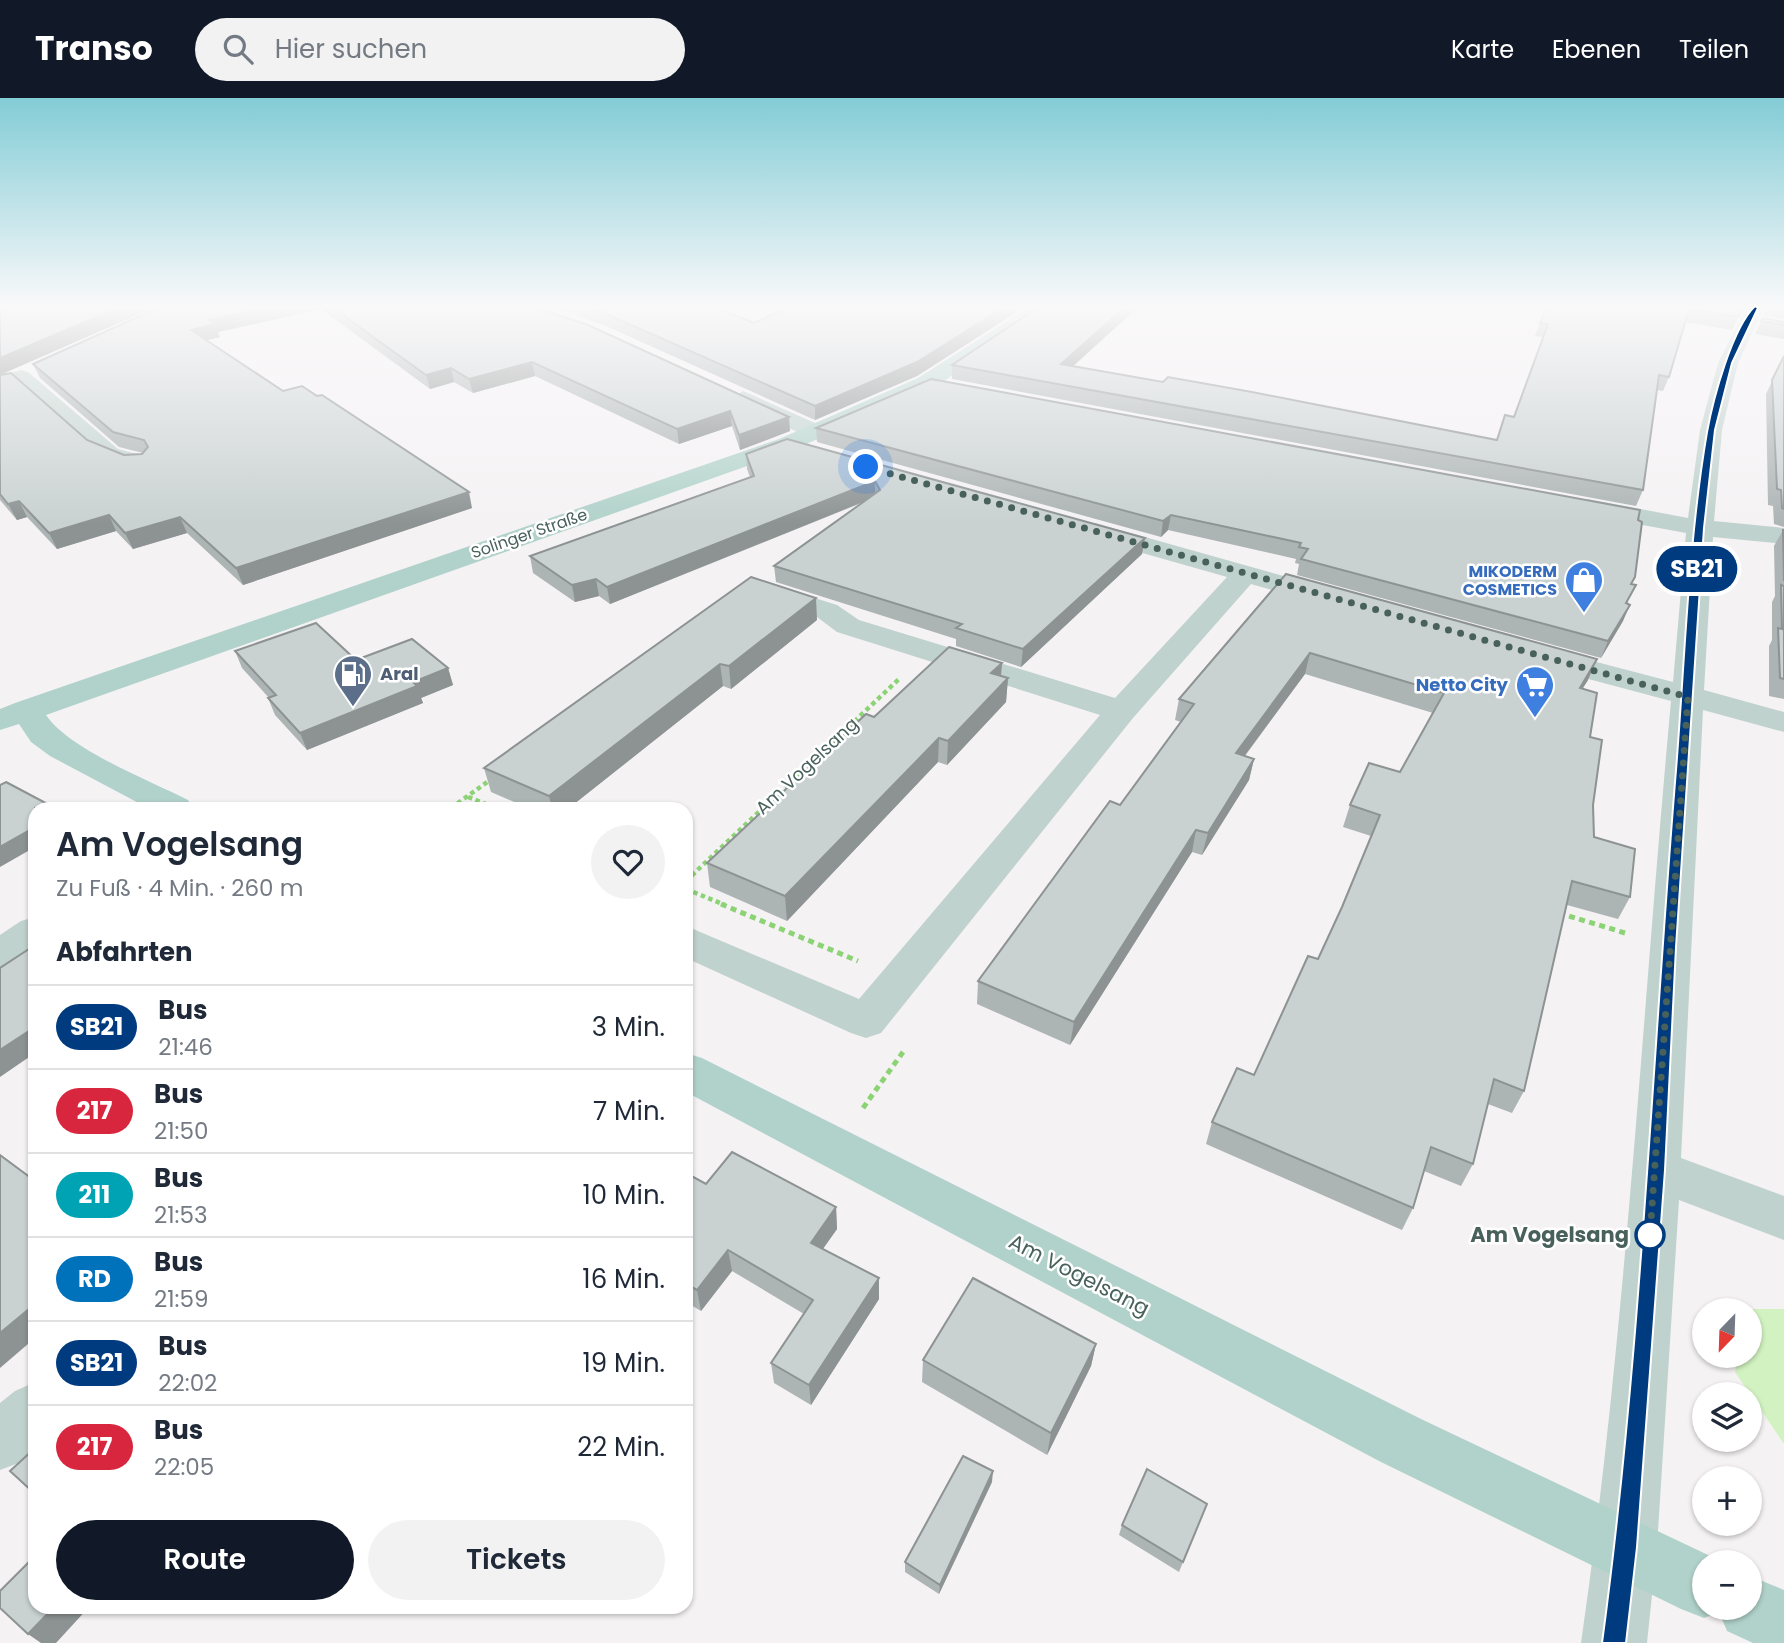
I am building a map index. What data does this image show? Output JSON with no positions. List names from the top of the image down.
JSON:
{
  "streets": {
    "main road": ["Solinger Straße", "Am Vogelsang"]
  },
  "places": {
    "shop": ["MIKODERM COSMETICS"],
    "fuel station": ["Aral"],
    "supermarket": ["Netto City"],
    "other": ["Am Vogelsang"]
  },
  "lines": ["bus line SB21"],
  "north": "bottom left",
  "page": {
    "header": "Transo",
    "search": "Hier suchen",
    "nav": ["Karte", "Ebenen", "Teilen"],
    "on_map": "SB21",
    "heading": [
      ["Am Vogelsang", "Zu Fuß · 4 Min. · 260 m"],
      "Abfahrten"
    ],
    "list": [
      {
        "mark": "SB21",
        "name": "Bus",
        "note": "21:46",
        "value": "3 Min."
      },
      {
        "mark": "217",
        "name": "Bus",
        "note": "21:50",
        "value": "7 Min."
      },
      {
        "mark": "211",
        "name": "Bus",
        "note": "21:53",
        "value": "10 Min."
      },
      {
        "mark": "RD",
        "name": "Bus",
        "note": "21:59",
        "value": "16 Min."
      },
      {
        "mark": "SB21",
        "name": "Bus",
        "note": "22:02",
        "value": "19 Min."
      },
      {
        "mark": "217",
        "name": "Bus",
        "note": "22:05",
        "value": "22 Min."
      }
    ],
    "map_buttons": ["+", "−"],
    "buttons": ["Route", "Tickets"]
  }
}
